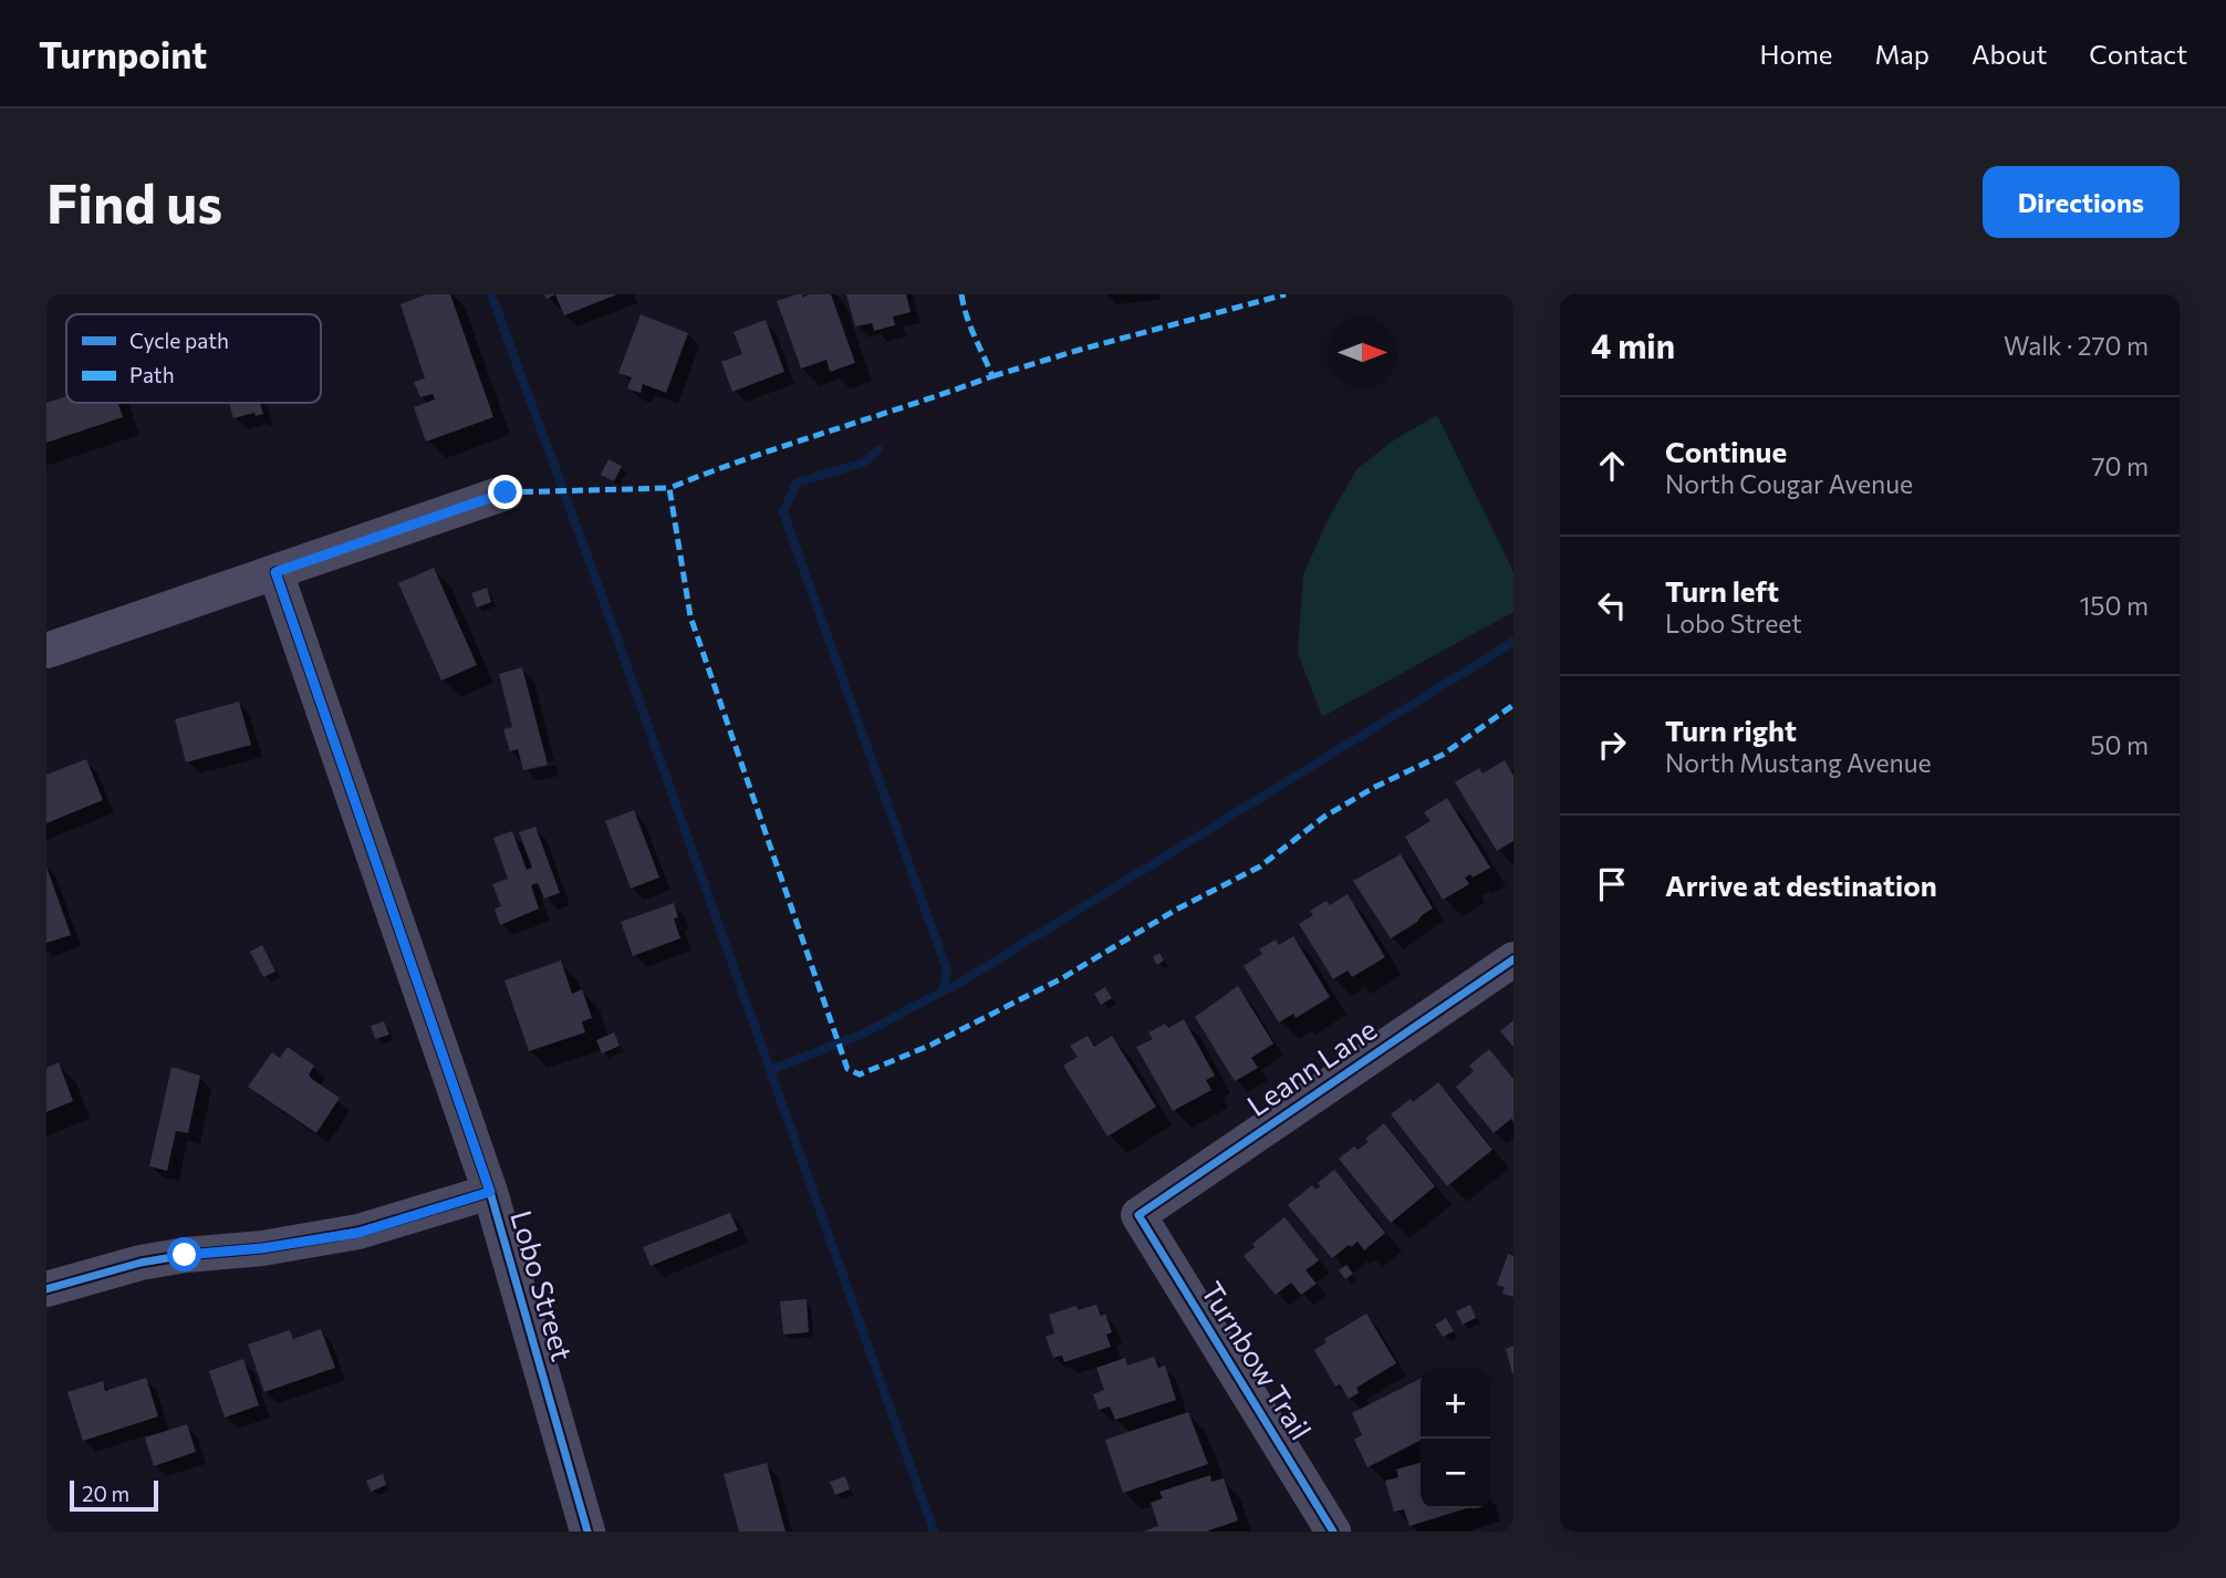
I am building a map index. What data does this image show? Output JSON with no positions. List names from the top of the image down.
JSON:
{
  "streets": {
    "street": ["Leann Lane", "Lobo Street", "Turnbow Trail"]
  },
  "crossings": [
    ["Leann Lane", "Turnbow Trail"]
  ],
  "legend": ["Cycle path", "Path"],
  "scale_bar": "20 m",
  "north": "right",
  "page": {
    "header": "Turnpoint",
    "nav": [
      "Home",
      "Map",
      "About",
      "Contact"
    ],
    "buttons": "Directions",
    "title": "Find us",
    "heading": ["4 min", "Walk · 270 m"],
    "list": [
      ["Continue", "North Cougar Avenue", "70 m"],
      ["Turn left", "Lobo Street", "150 m"],
      ["Turn right", "North Mustang Avenue", "50 m"],
      "Arrive at destination"
    ],
    "map_buttons": ["+", "−"],
    "scale": "20 m"
  }
}
